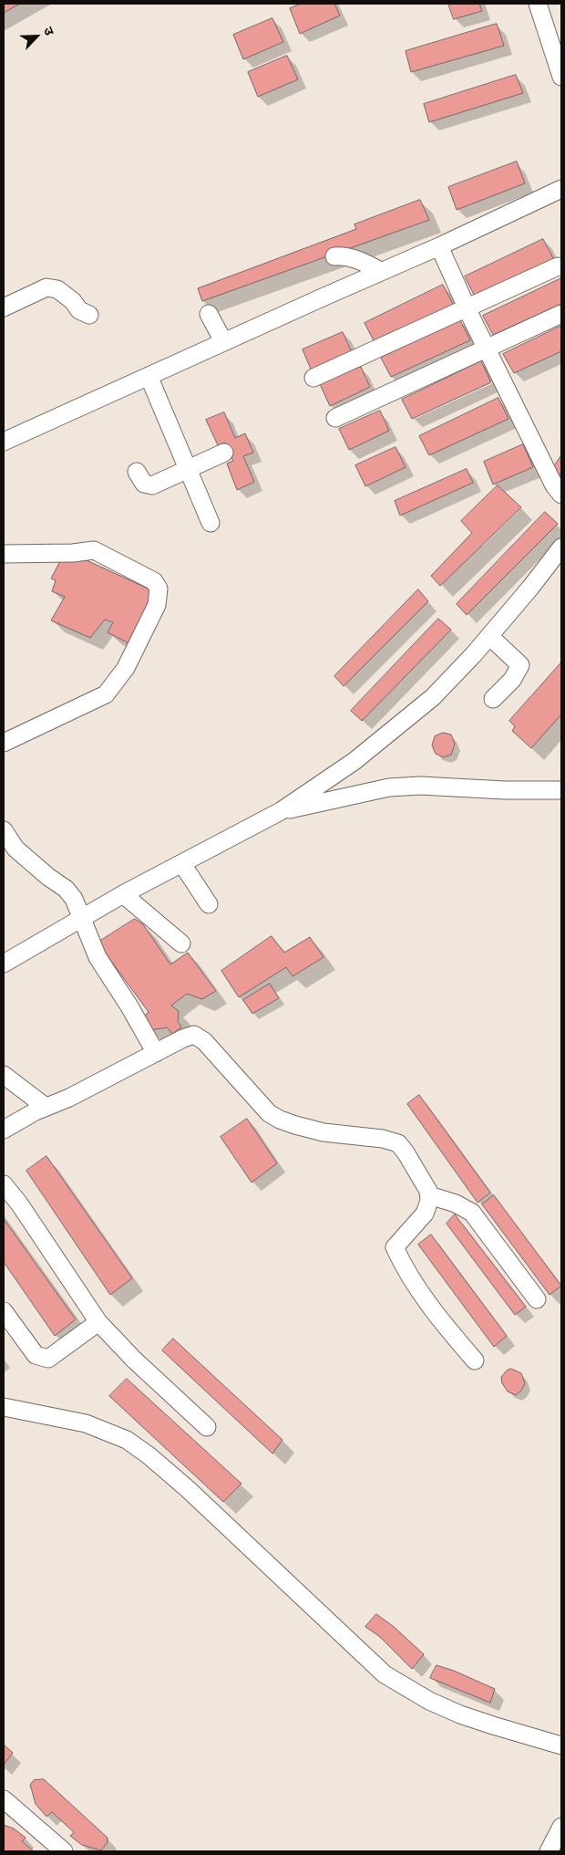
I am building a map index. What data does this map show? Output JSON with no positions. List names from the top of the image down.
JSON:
{
  "north": "top right"
}
